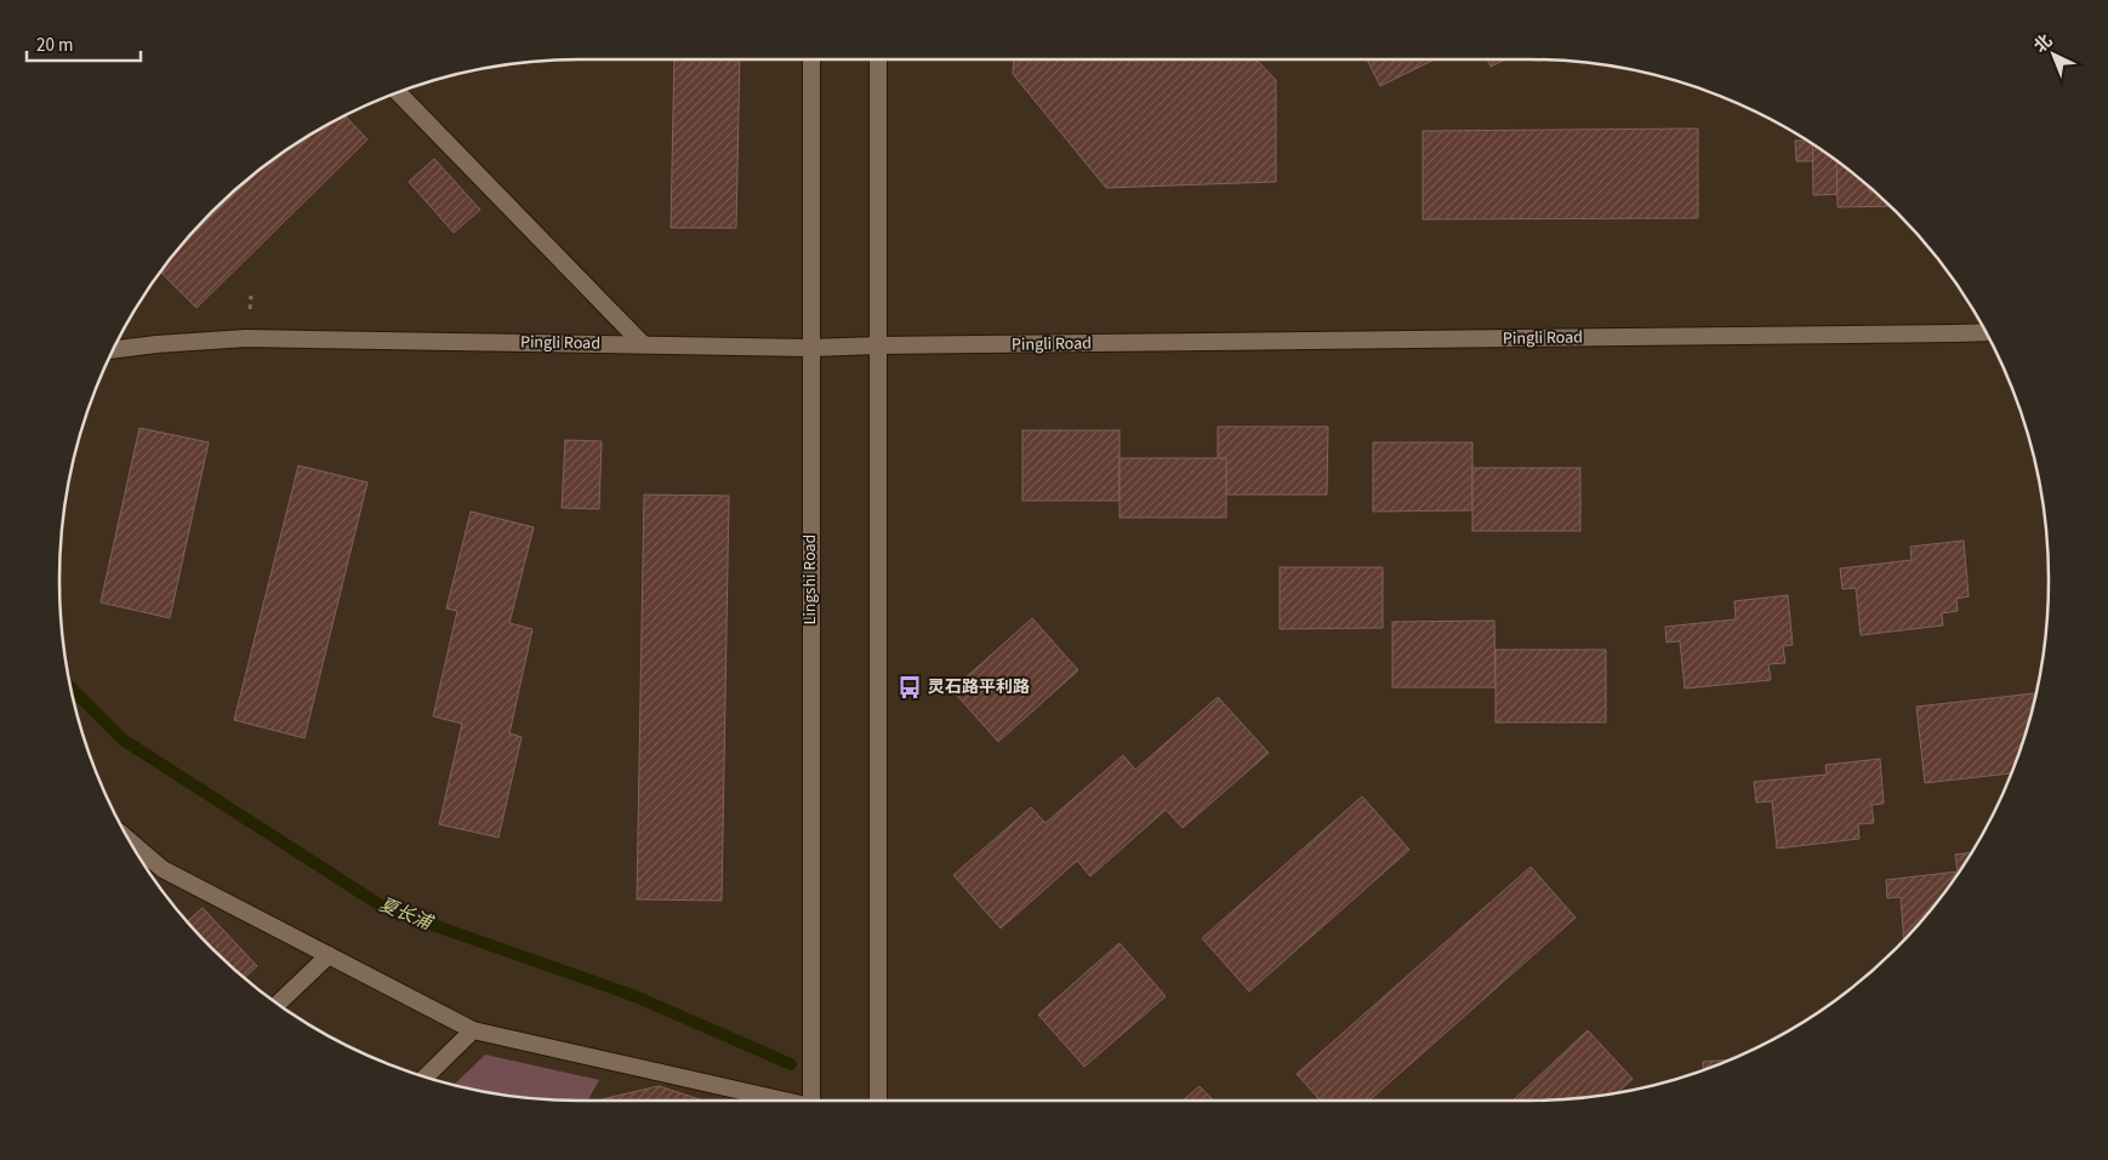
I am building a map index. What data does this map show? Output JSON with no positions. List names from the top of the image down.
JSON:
{
  "streets": {
    "street": ["Pingli Road", "Lingshi Road"]
  },
  "crossings": [
    ["Pingli Road", "Lingshi Road"]
  ],
  "water": ["夏长浦"],
  "places": {
    "bus stop": ["灵石路平利路"]
  },
  "scale_bar": "20 m",
  "north": "top left"
}
